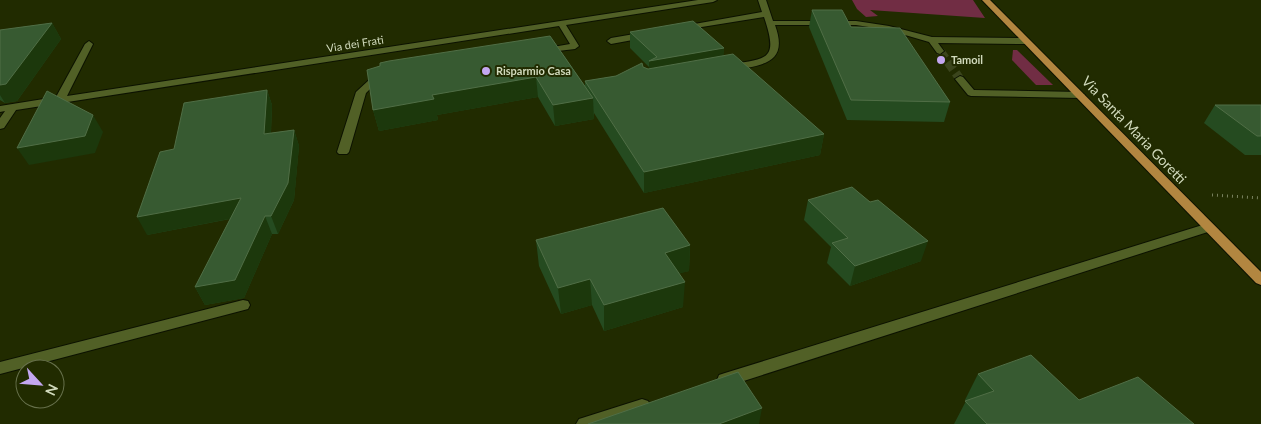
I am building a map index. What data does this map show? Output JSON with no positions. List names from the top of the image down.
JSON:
{
  "streets": {
    "main road": ["Via Santa Maria Goretti"],
    "street": ["Via dei Frati"]
  },
  "places": ["Tamoil", "Risparmio Casa"],
  "north": "bottom right"
}
